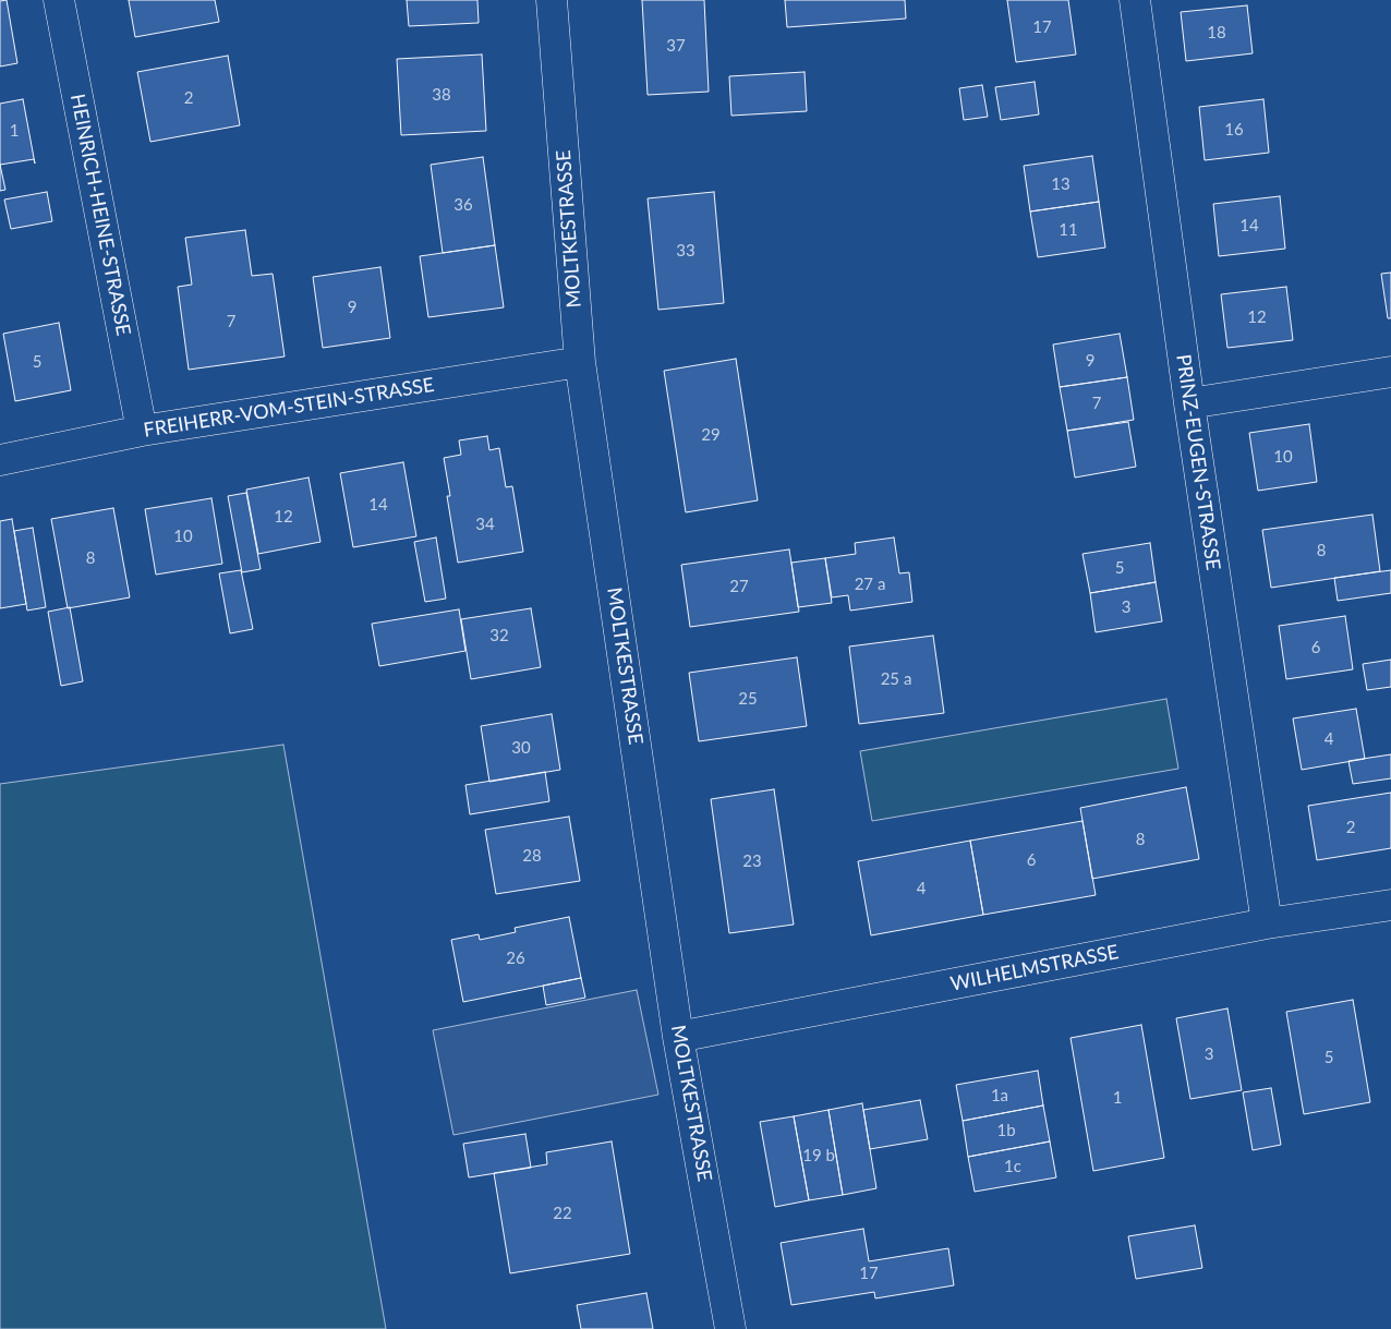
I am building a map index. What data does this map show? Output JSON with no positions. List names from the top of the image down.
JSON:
{
  "streets": {
    "street": [
      "HEINRICH-HEINE-STRASSE",
      "MOLTKESTRASSE",
      "FREIHERR-VOM-STEIN-STRASSE",
      "PRINZ-EUGEN-STRASSE",
      "WILHELMSTRASSE"
    ]
  },
  "crossings": [
    ["HEINRICH-HEINE-STRASSE", "FREIHERR-VOM-STEIN-STRASSE"],
    ["MOLTKESTRASSE", "FREIHERR-VOM-STEIN-STRASSE"],
    ["MOLTKESTRASSE", "WILHELMSTRASSE"],
    ["PRINZ-EUGEN-STRASSE", "WILHELMSTRASSE"]
  ],
  "house_numbers": [
    "17",
    "18",
    "37",
    "38",
    "2",
    "16",
    "1",
    "13",
    "36",
    "14",
    "11",
    "33",
    "9",
    "12",
    "7",
    "9",
    "5",
    "7",
    "29",
    "10",
    "14",
    "12",
    "34",
    "10",
    "8",
    "8",
    "5",
    "27 a",
    "27",
    "3",
    "32",
    "6",
    "25 a",
    "25",
    "4",
    "30",
    "2",
    "8",
    "28",
    "6",
    "23",
    "4",
    "26",
    "3",
    "5",
    "1a",
    "1",
    "1b",
    "19 b",
    "1c",
    "22",
    "17"
  ]
}
